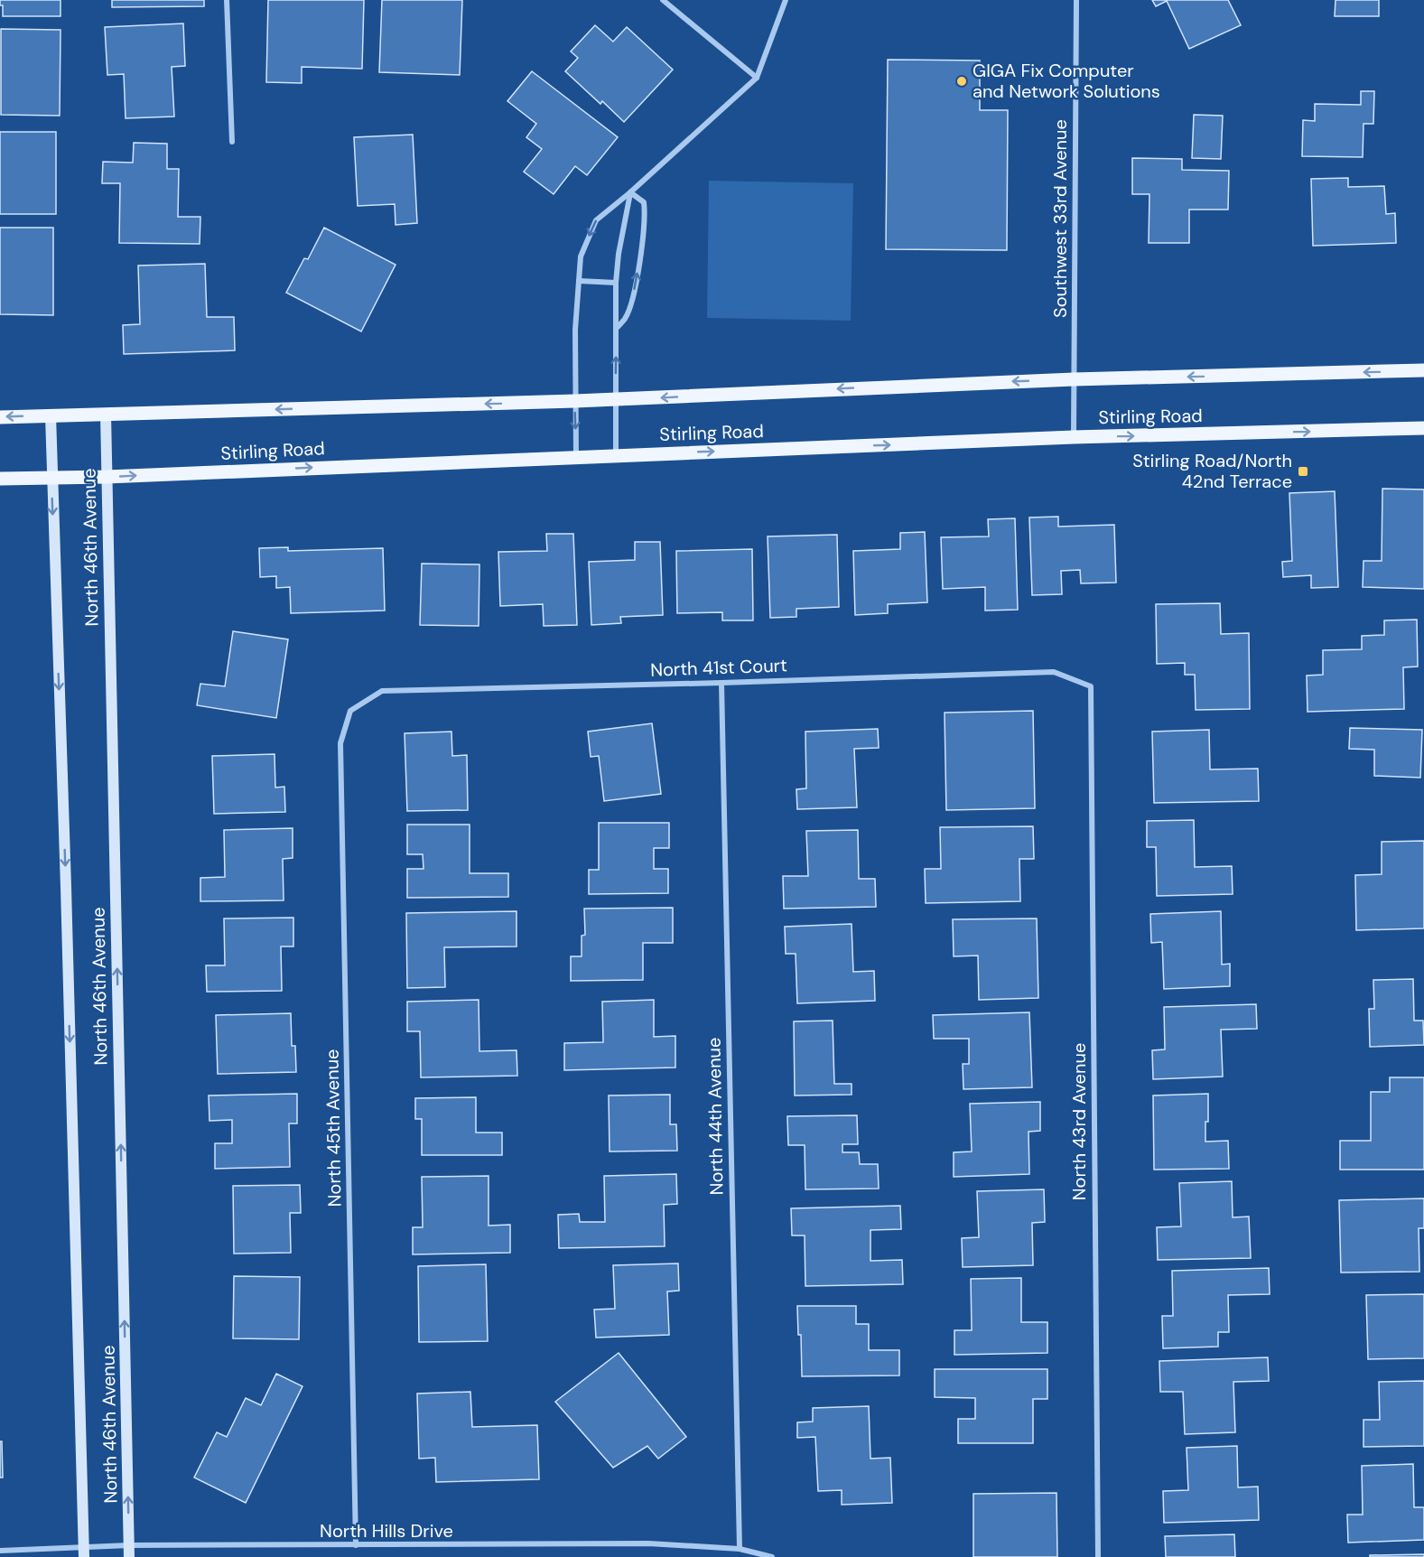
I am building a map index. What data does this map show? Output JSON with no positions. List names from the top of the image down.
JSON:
{
  "streets": {
    "main road": ["Stirling Road"],
    "street": [
      "Southwest 33rd Avenue",
      "North 46th Avenue",
      "North 41st Court",
      "North 44th Avenue",
      "North 43rd Avenue",
      "North 45th Avenue",
      "North Hills Drive"
    ]
  },
  "crossings": [
    ["Southwest 33rd Avenue", "Stirling Road"],
    ["Stirling Road", "North 46th Avenue"],
    ["North 46th Avenue", "North Hills Drive"],
    ["North 41st Court", "North 44th Avenue"],
    ["North 41st Court", "North 43rd Avenue"],
    ["North 41st Court", "North 45th Avenue"],
    ["North 44th Avenue", "North Hills Drive"],
    ["North 45th Avenue", "North Hills Drive"]
  ],
  "places": {
    "other": ["GIGA Fix Computer and Network Solutions"],
    "transit": ["Stirling Road/North 42nd Terrace"]
  }
}
